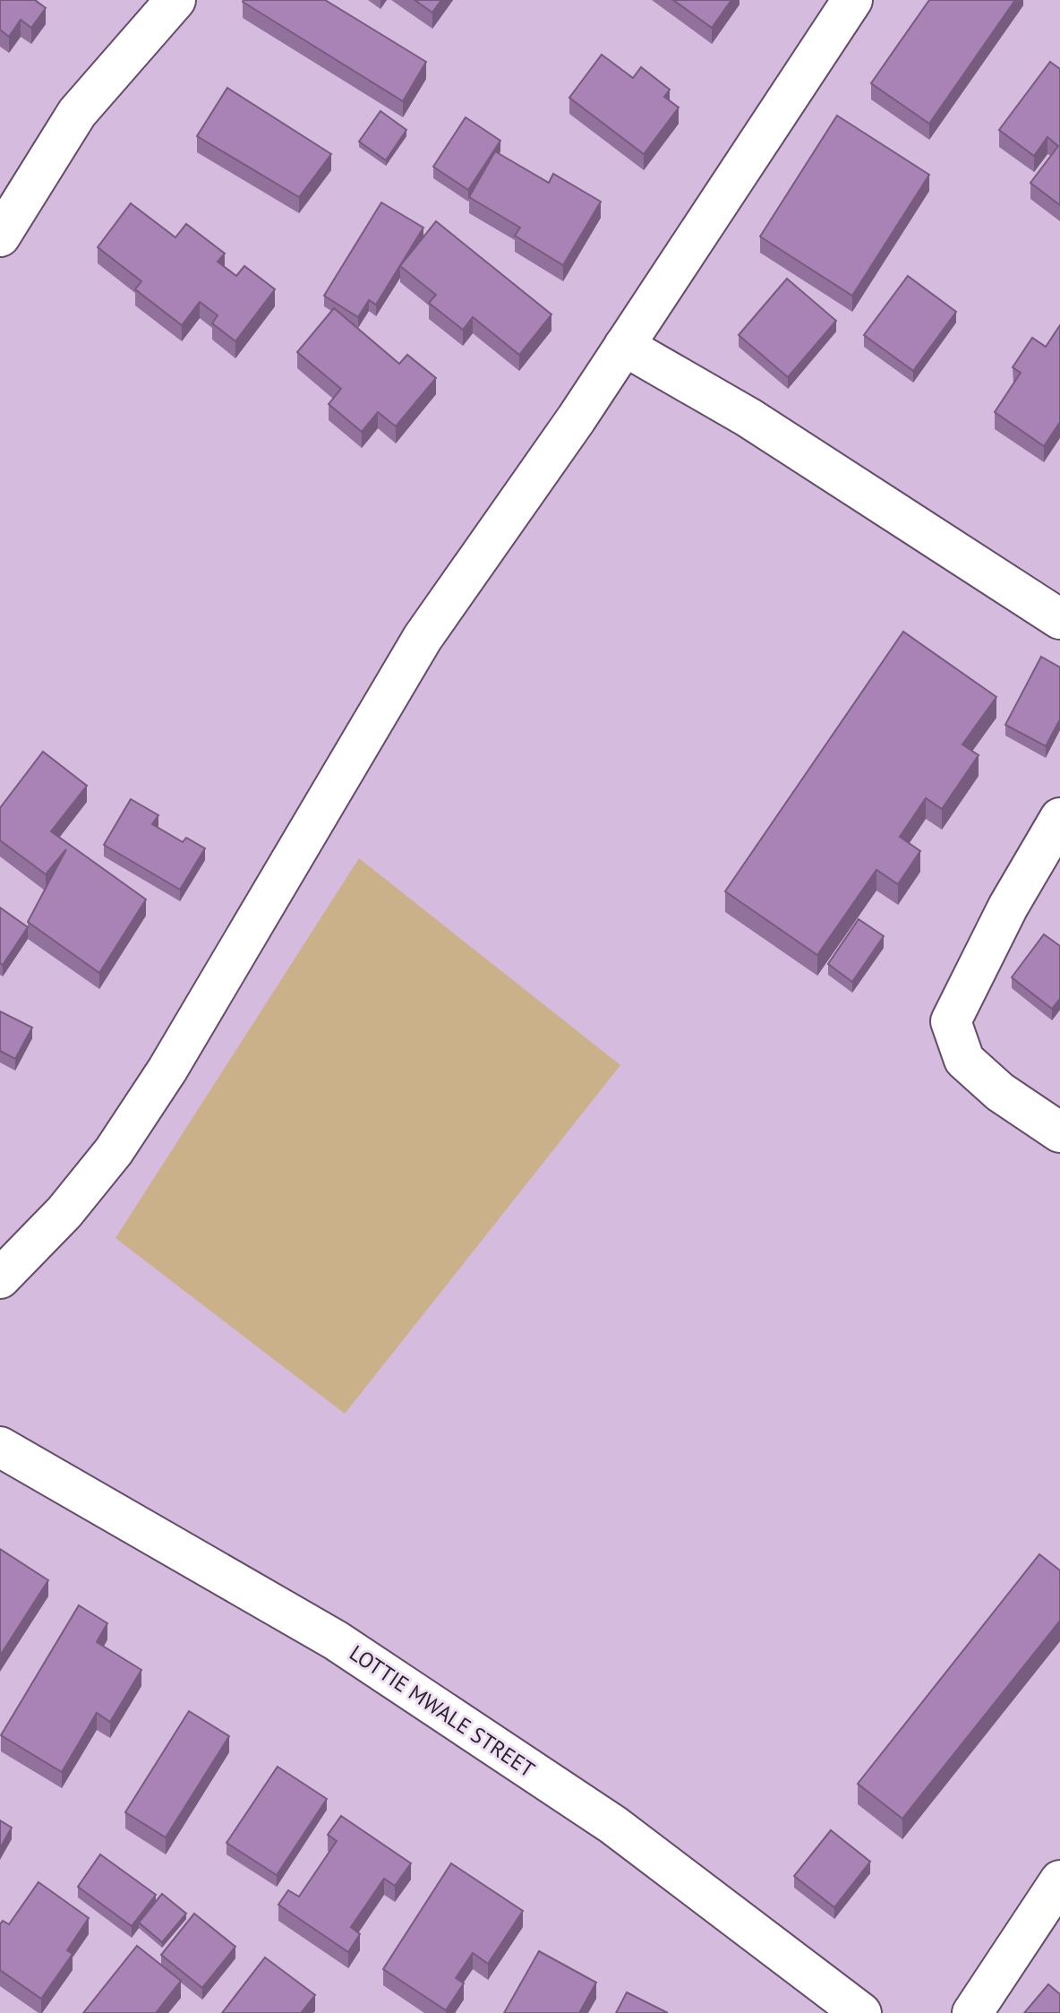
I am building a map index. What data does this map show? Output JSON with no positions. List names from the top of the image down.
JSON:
{
  "streets": {
    "street": ["LOTTIE MWALE STREET"]
  }
}
